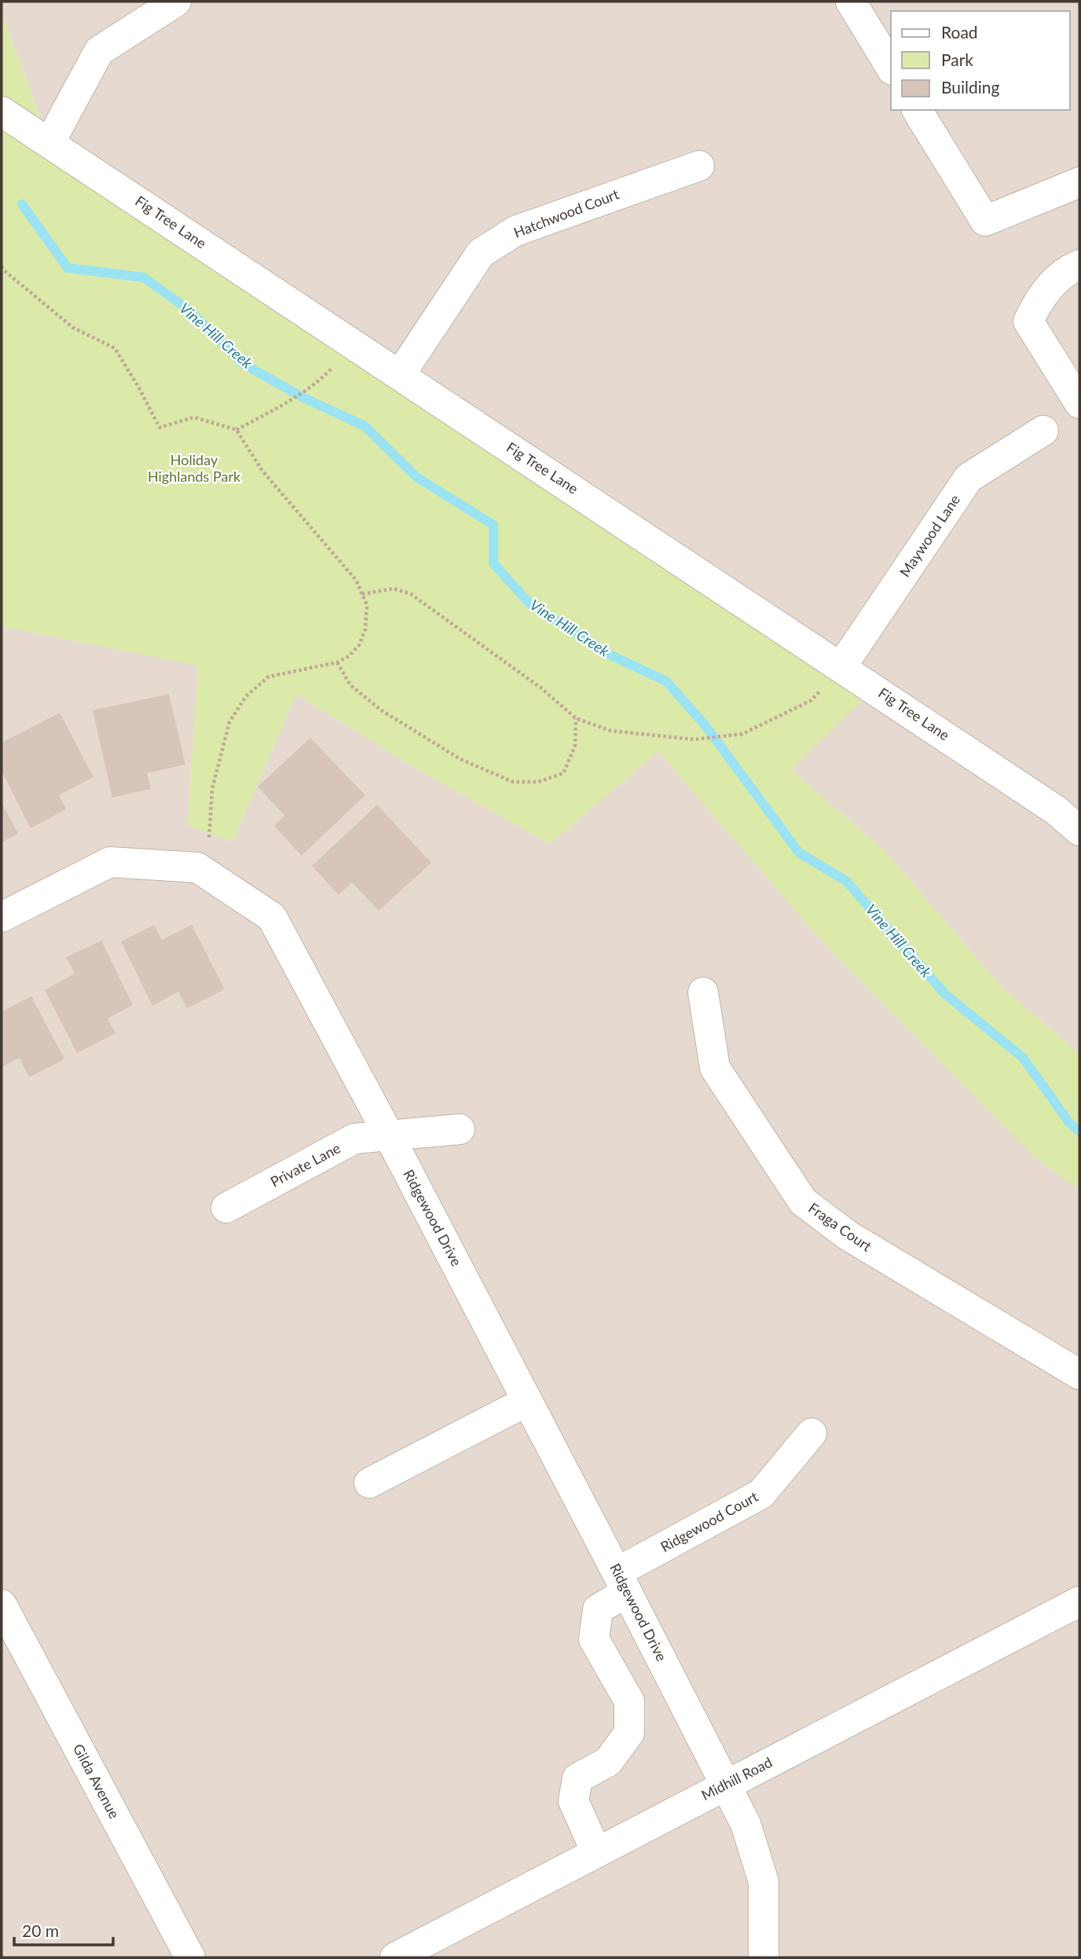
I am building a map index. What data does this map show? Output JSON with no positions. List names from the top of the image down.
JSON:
{
  "streets": {
    "street": [
      "Hatchwood Court",
      "Fig Tree Lane",
      "Maywood Lane",
      "Private Lane",
      "Ridgewood Drive",
      "Fraga Court",
      "Ridgewood Court",
      "Midhill Road",
      "Gilda Avenue"
    ]
  },
  "crossings": [
    ["Hatchwood Court", "Fig Tree Lane"],
    ["Fig Tree Lane", "Maywood Lane"],
    ["Private Lane", "Ridgewood Drive"],
    ["Ridgewood Drive", "Ridgewood Court"],
    ["Ridgewood Drive", "Midhill Road"],
    ["Ridgewood Court", "Midhill Road"]
  ],
  "water": ["Vine Hill Creek"],
  "parks": ["Holiday Highlands Park"],
  "legend": ["Road", "Park", "Building"],
  "scale_bar": "20 m"
}
